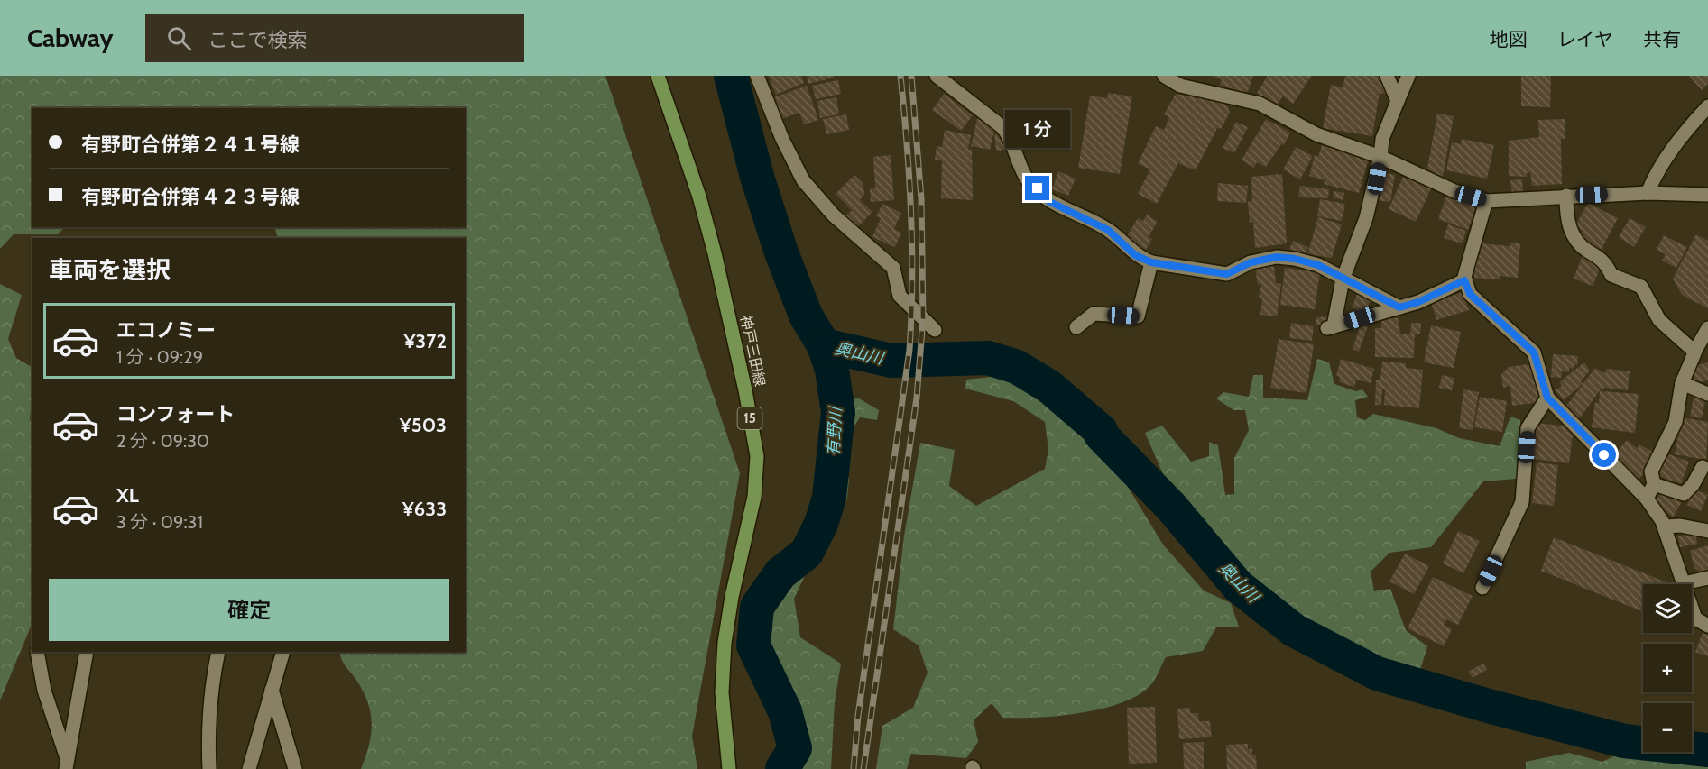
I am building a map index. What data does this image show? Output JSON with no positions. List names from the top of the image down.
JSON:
{
  "streets": {
    "main road": ["神戸三田線", "15"]
  },
  "water": ["奥山川", "有野川"],
  "page": {
    "header": "Cabway",
    "search": "ここで検索",
    "nav": ["地図", "レイヤ", "共有"],
    "banner": ["有野町合併第２４１号線", "有野町合併第４２３号線"],
    "bubble": "1 分",
    "heading": "車両を選択",
    "list": [
      {
        "name": "エコノミー",
        "note": "1 分 · 09:29",
        "value": "¥372"
      },
      {
        "name": "コンフォート",
        "note": "2 分 · 09:30",
        "value": "¥503"
      },
      {
        "name": "XL",
        "note": "3 分 · 09:31",
        "value": "¥633"
      }
    ],
    "buttons": "確定",
    "map_buttons": ["+", "−"]
  }
}
